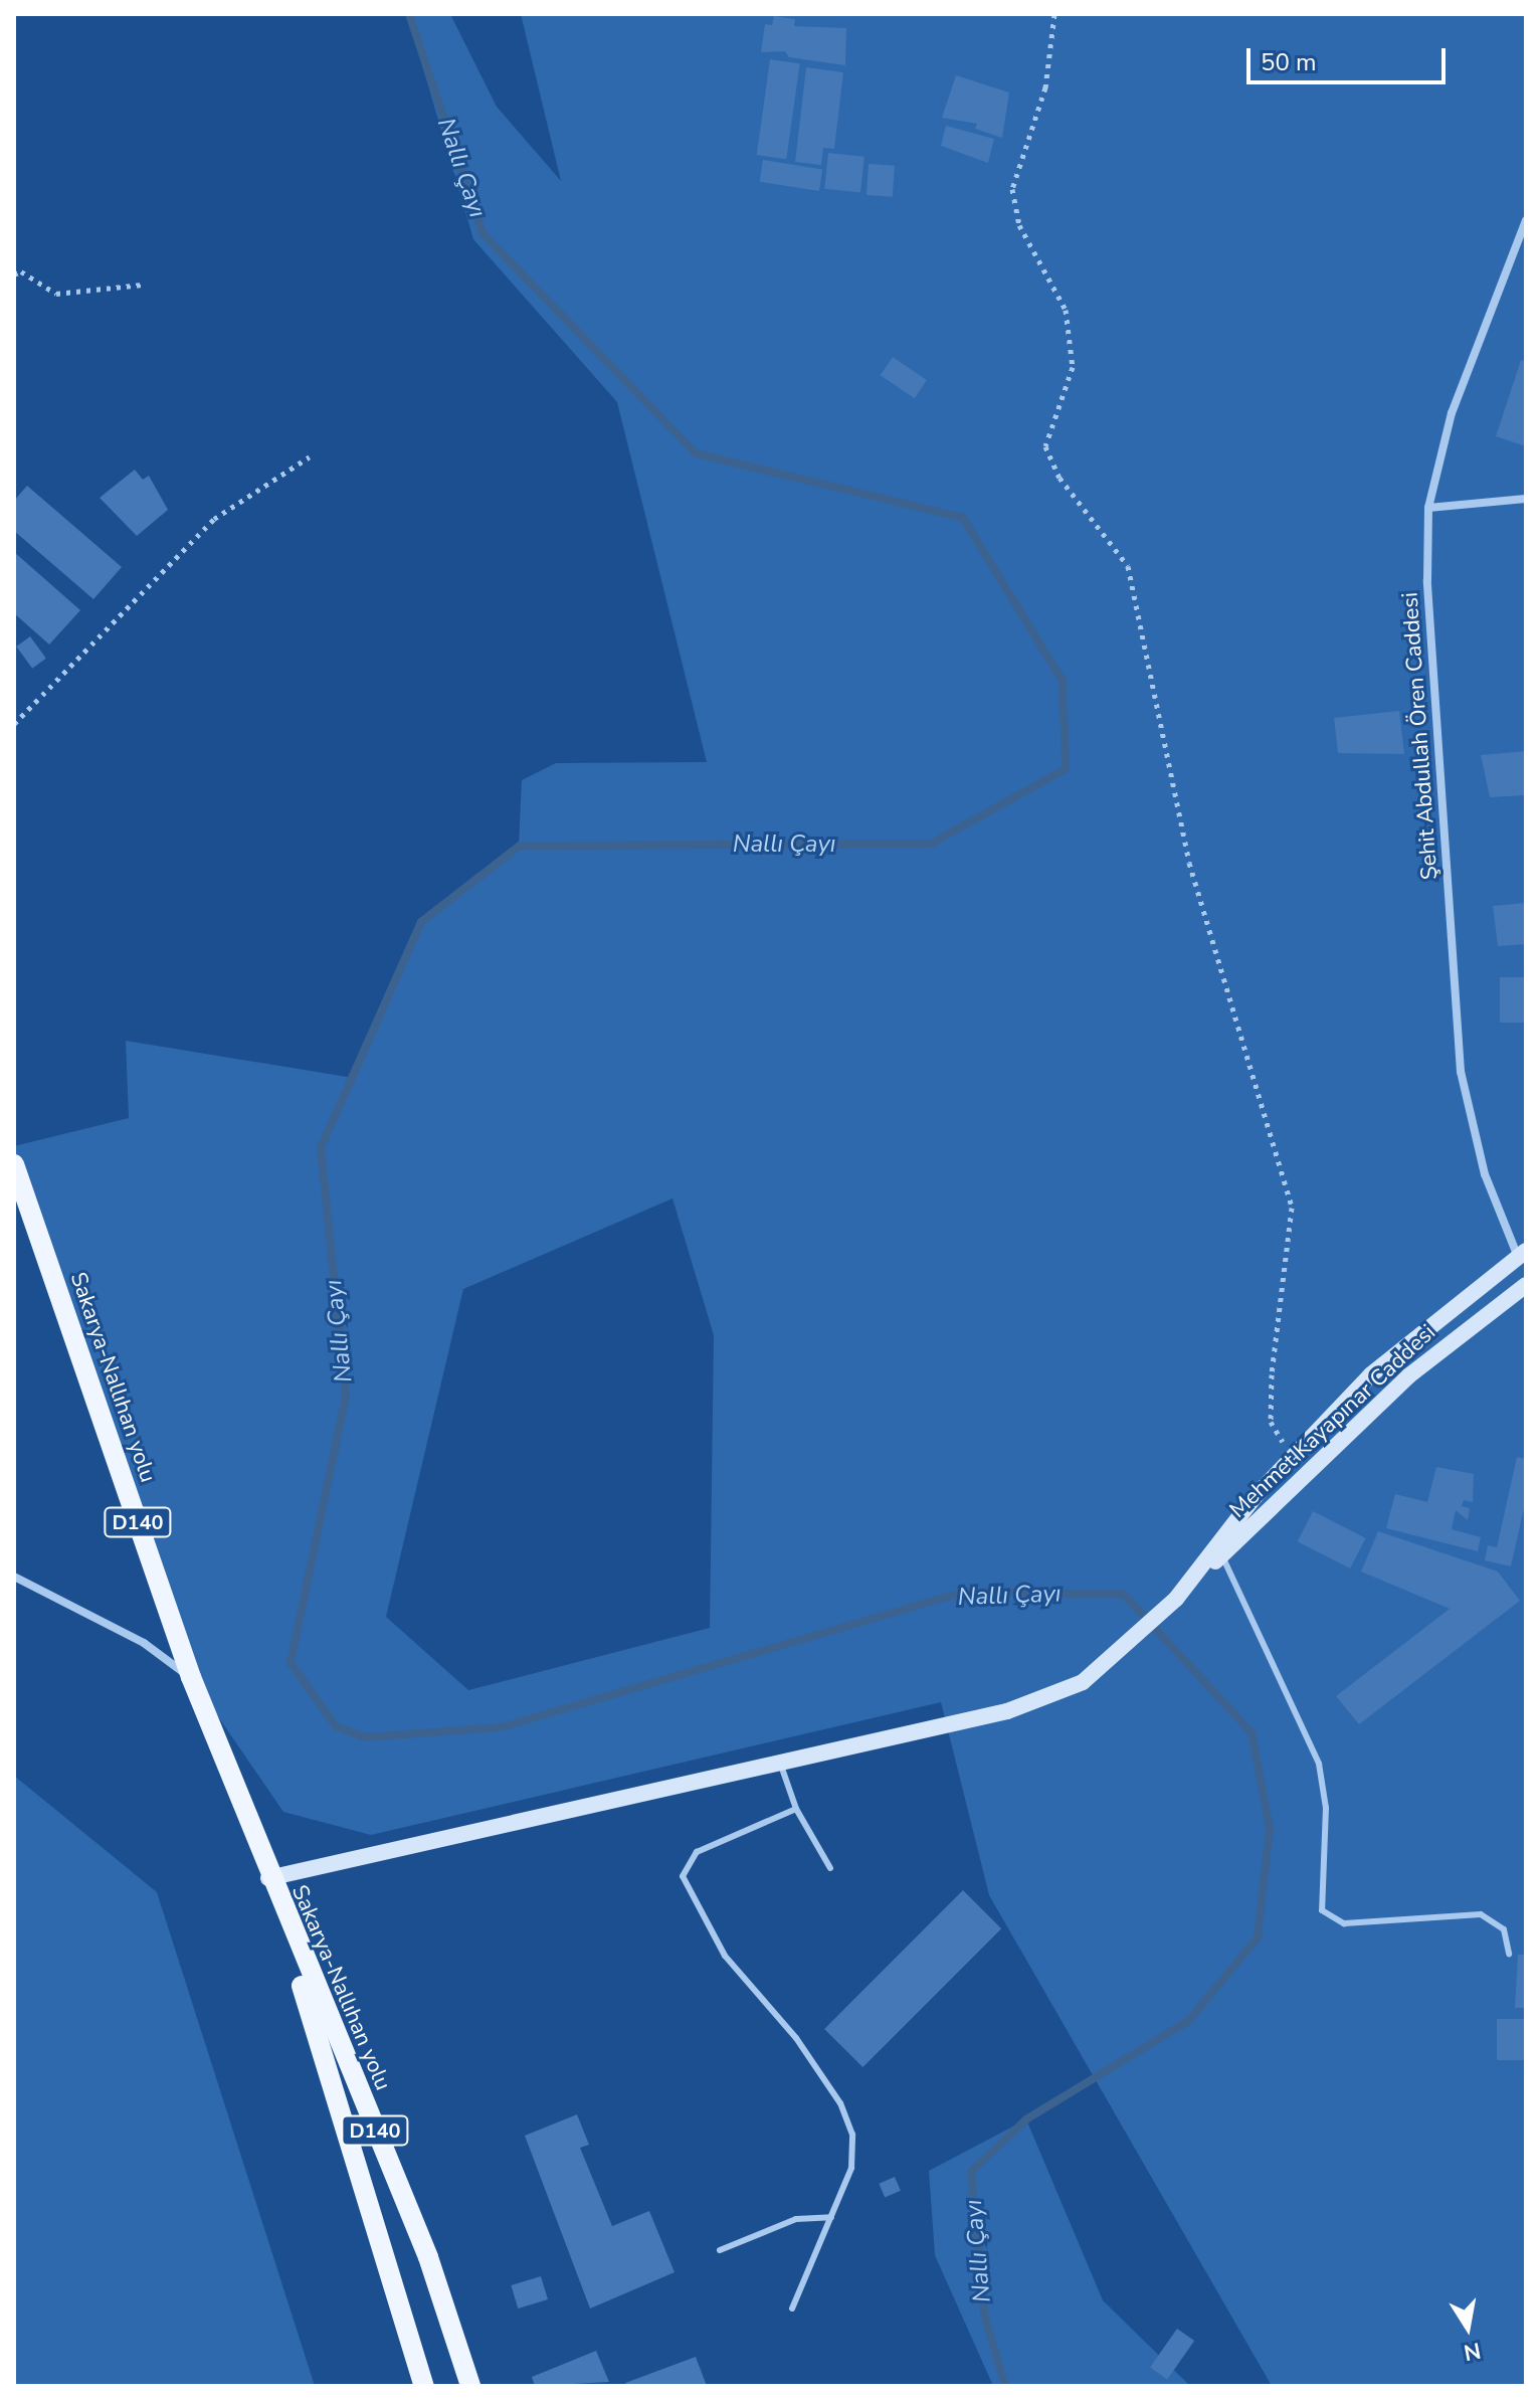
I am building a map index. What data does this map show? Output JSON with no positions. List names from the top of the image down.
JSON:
{
  "streets": {
    "main road": ["Sakarya-Nallıhan yolu", "Mehmet Kayapınar Caddesi", "D140"],
    "street": ["Şehit Abdullah Ören Caddesi"]
  },
  "water": ["Nallı Çayı"],
  "scale_bar": "50 m",
  "north": "bottom"
}
